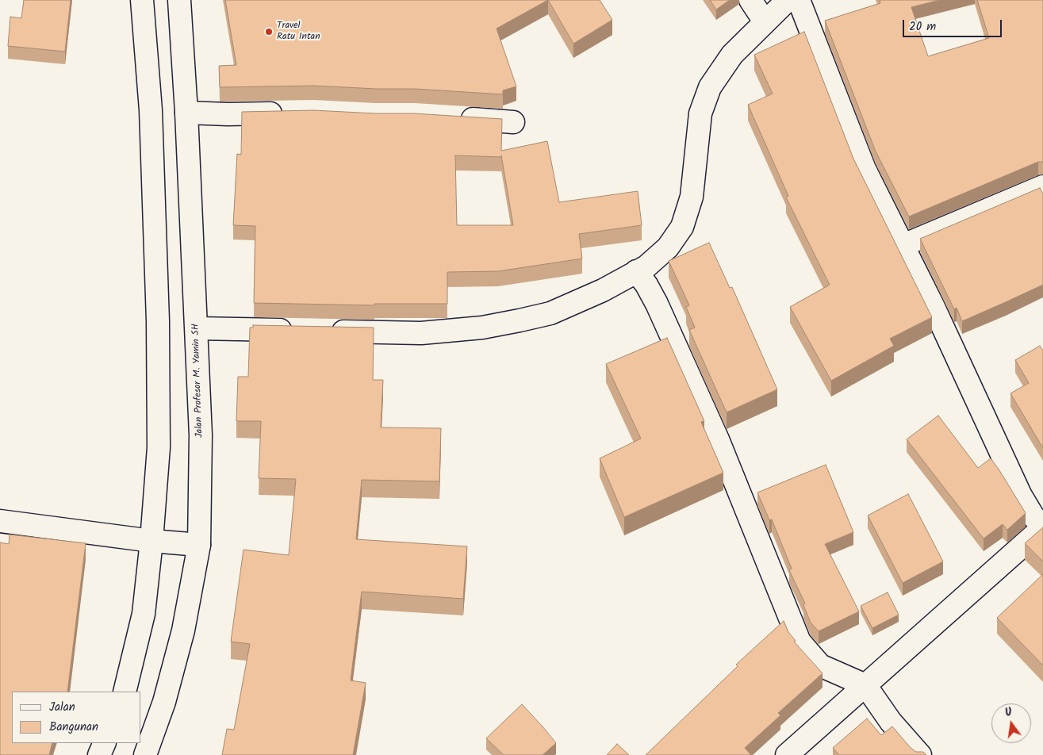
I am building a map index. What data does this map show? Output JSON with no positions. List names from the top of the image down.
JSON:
{
  "streets": {
    "main road": ["Jalan Profesor M. Yamin SH"]
  },
  "places": ["Travel Ratu Intan"],
  "legend": ["Jalan", "Bangunan"],
  "scale_bar": "20 m",
  "north": "top"
}
